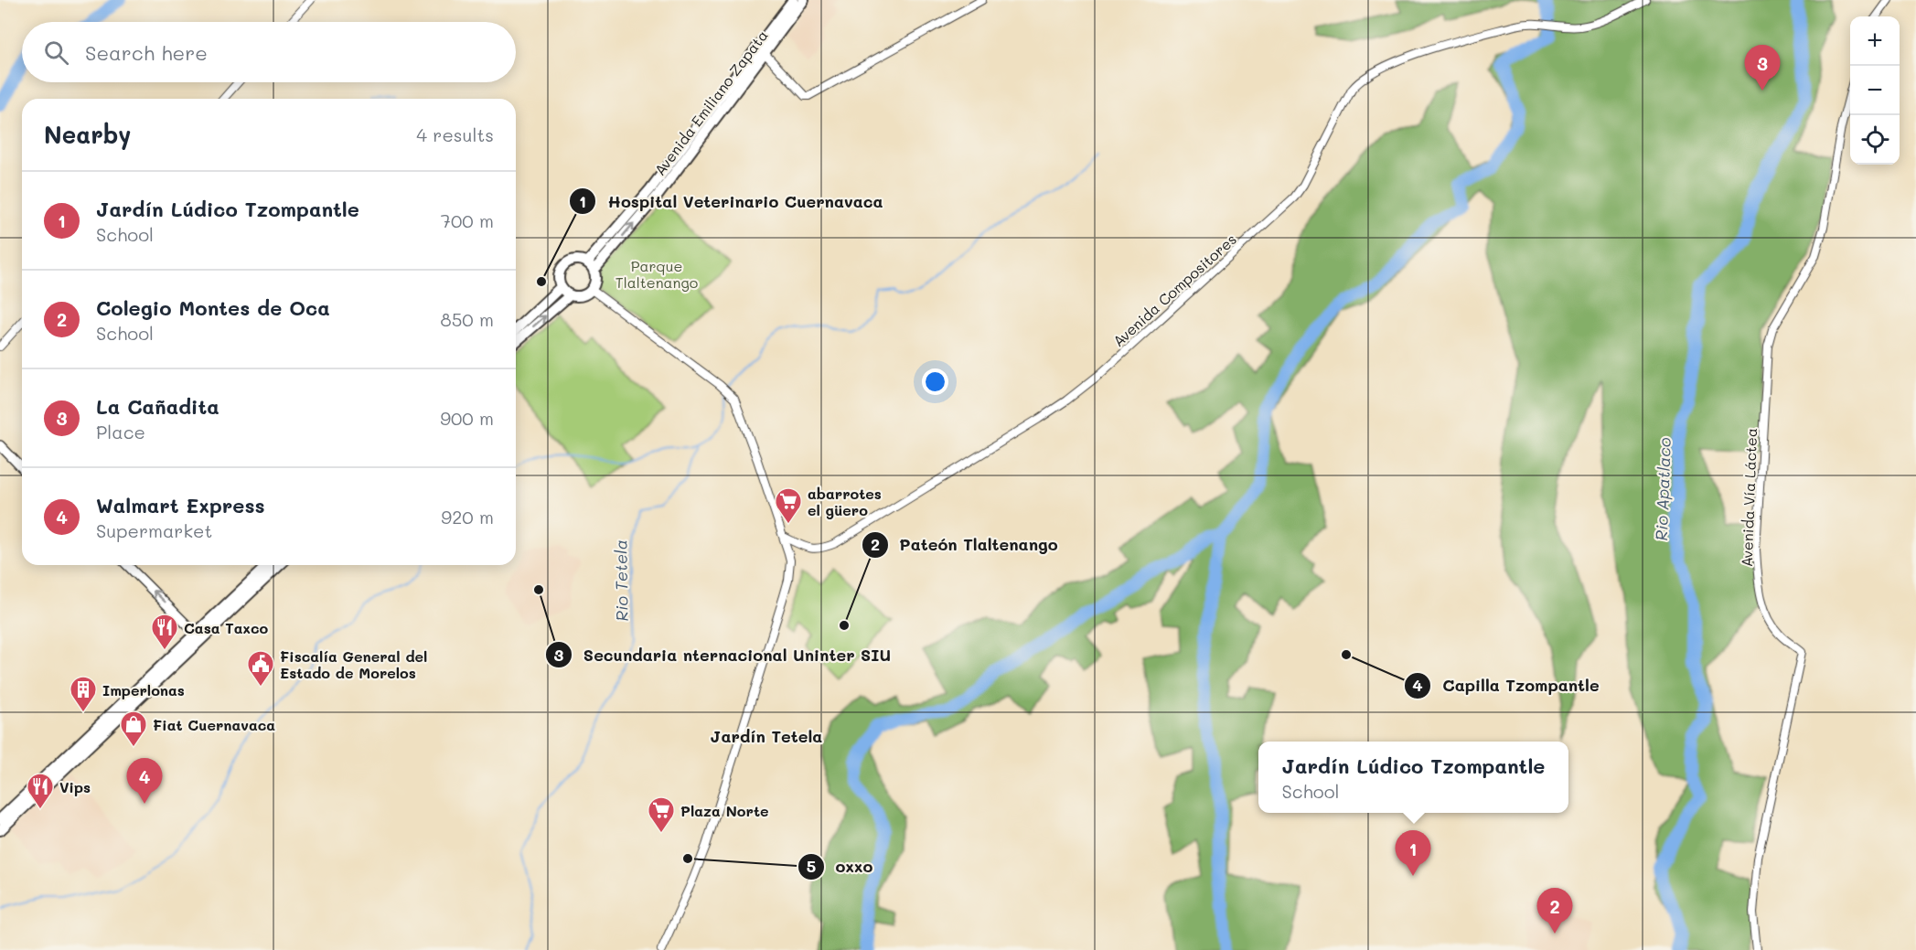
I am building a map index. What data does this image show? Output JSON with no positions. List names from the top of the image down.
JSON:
{
  "streets": {
    "main road": ["Avenida Emiliano Zapata"],
    "street": ["Avenida Compositores", "Avenida Vía Láctea"]
  },
  "districts": ["Jardín Tetela"],
  "water": ["Rio Apatlaco", "Rio Tetela"],
  "parks": ["Parque Tlaltenango"],
  "places": {
    "other": [
      "Hospital Veterinario Cuernavaca",
      "Secundaria nternacional Uninter SIU",
      "Pateón Tlaltenango",
      "Capilla Tzompantle",
      "oxxo"
    ],
    "supermarket": ["abarrotes el güero", "Plaza Norte"],
    "restaurant": ["Casa Taxco", "Vips"],
    "public building": ["Fiscalía General del Estado de Morelos"],
    "building": ["Imperlonas"],
    "shop": ["Fiat Cuernavaca"]
  },
  "page": {
    "map_buttons": ["+", "−"],
    "search": "Search here",
    "pins": [
      "3",
      "4",
      "1",
      "2"
    ],
    "heading": ["Nearby", "4 results"],
    "list": [
      {
        "mark": "1",
        "name": "Jardín Lúdico Tzompantle",
        "note": "School",
        "value": "700 m"
      },
      {
        "mark": "2",
        "name": "Colegio Montes de Oca",
        "note": "School",
        "value": "850 m"
      },
      {
        "mark": "3",
        "name": "La Cañadita",
        "note": "Place",
        "value": "900 m"
      },
      {
        "mark": "4",
        "name": "Walmart Express",
        "note": "Supermarket",
        "value": "920 m"
      }
    ],
    "popup": ["Jardín Lúdico Tzompantle", "School"]
  }
}
